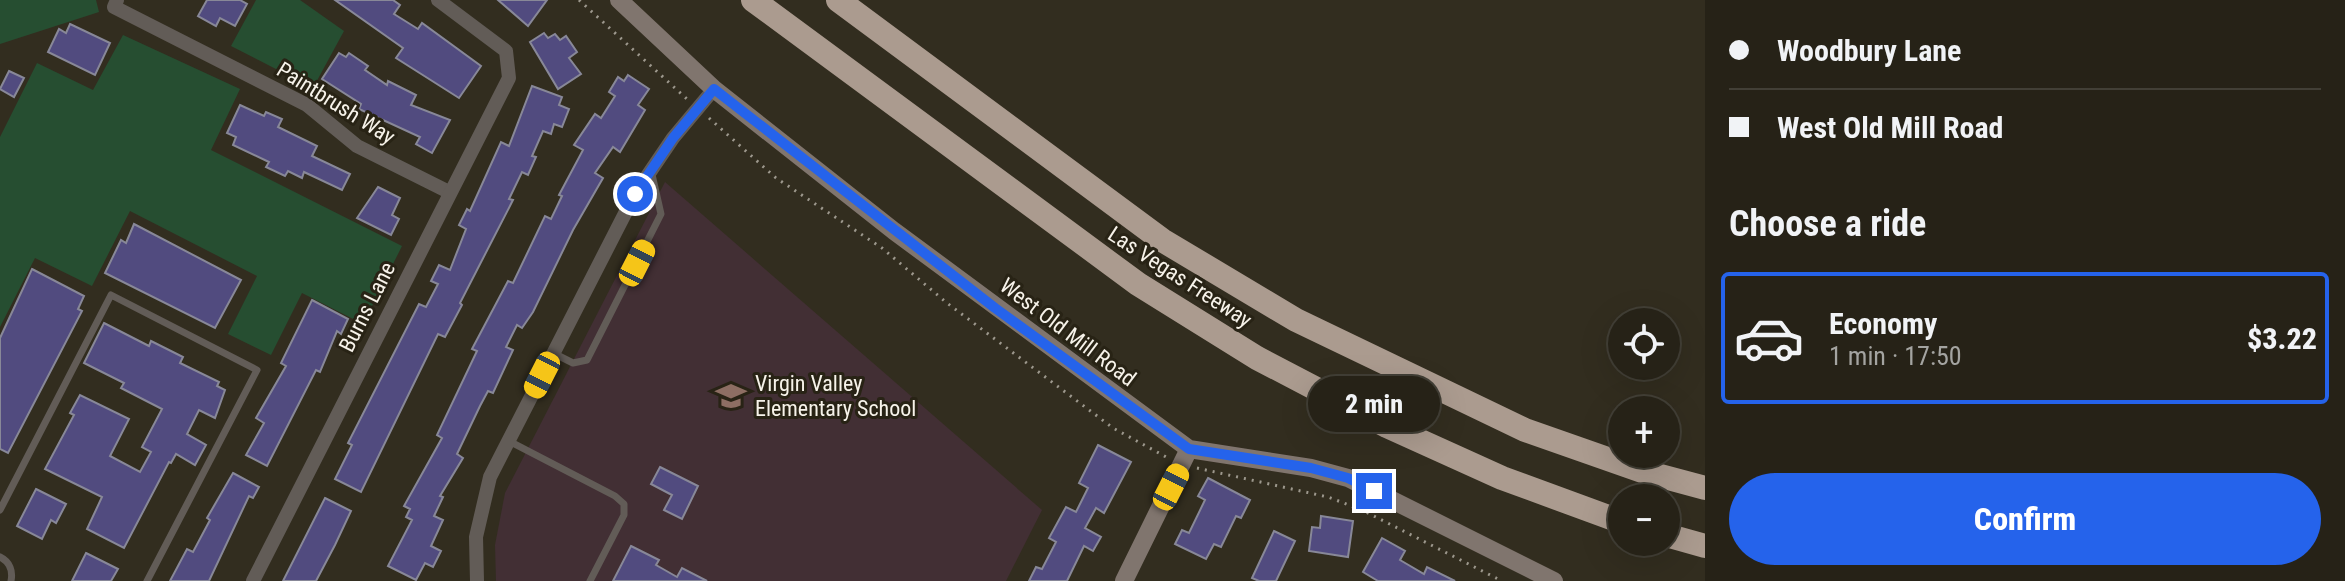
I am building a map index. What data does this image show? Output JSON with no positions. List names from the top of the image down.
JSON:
{
  "streets": {
    "highway": ["Las Vegas Freeway"],
    "street": ["Paintbrush Way", "Burns Lane", "West Old Mill Road"]
  },
  "crossings": [
    ["Paintbrush Way", "Burns Lane"]
  ],
  "places": {
    "school or university": ["Virgin Valley Elementary School"]
  },
  "page": {
    "banner": ["Woodbury Lane", "West Old Mill Road"],
    "heading": "Choose a ride",
    "list": [
      {
        "name": "Economy",
        "note": "1 min · 17:50",
        "value": "$3.22"
      }
    ],
    "map_buttons": ["+", "−"],
    "bubble": "2 min",
    "buttons": "Confirm"
  }
}
